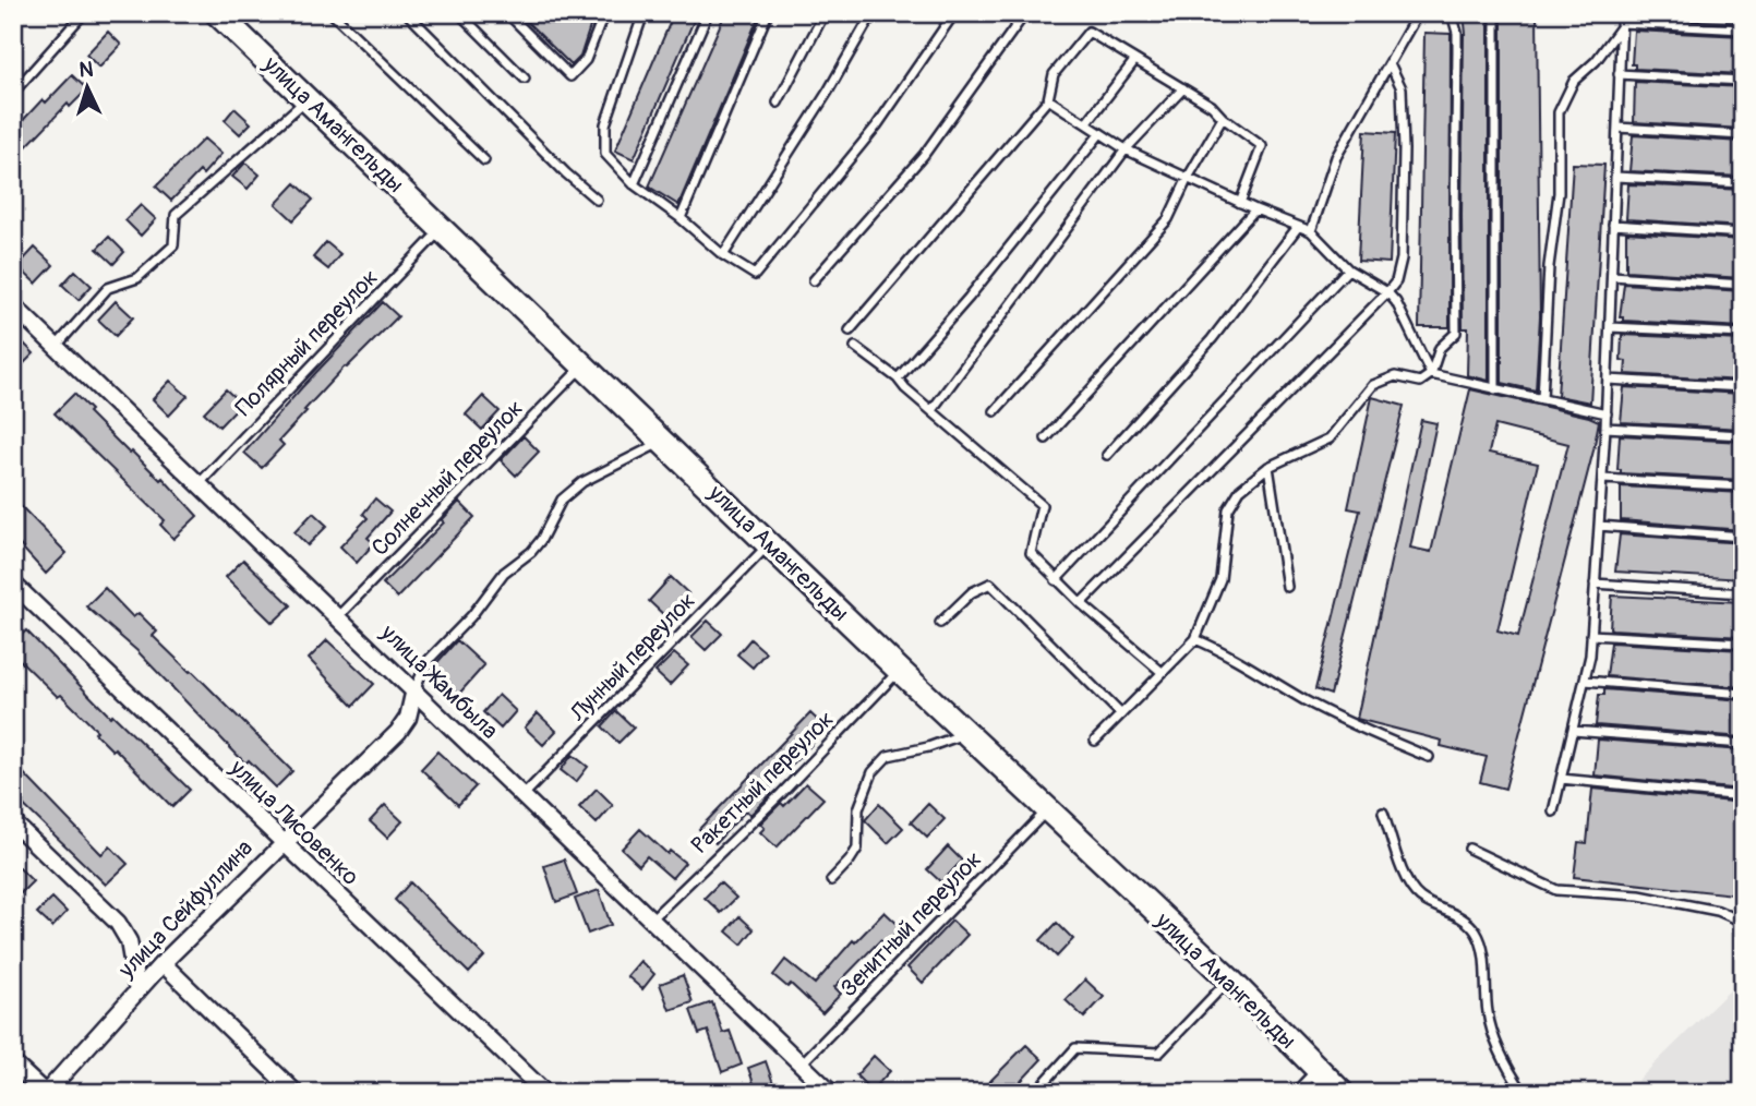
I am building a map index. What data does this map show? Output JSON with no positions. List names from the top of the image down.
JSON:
{
  "streets": {
    "street": [
      "улица Амангельды",
      "улица Жамбыла",
      "улица Лисовенко",
      "улица Сейфуллина"
    ],
    "lane": [
      "Полярный переулок",
      "Солнечный переулок",
      "Лунный переулок",
      "Ракетный переулок",
      "Зенитный переулок"
    ]
  },
  "crossings": [
    ["улица Амангельды", "Полярный переулок"],
    ["улица Амангельды", "Солнечный переулок"],
    ["улица Амангельды", "Лунный переулок"],
    ["улица Амангельды", "Ракетный переулок"],
    ["улица Амангельды", "Зенитный переулок"],
    ["Полярный переулок", "улица Жамбыла"],
    ["Солнечный переулок", "улица Жамбыла"],
    ["Лунный переулок", "улица Жамбыла"],
    ["улица Жамбыла", "Ракетный переулок"],
    ["улица Жамбыла", "улица Сейфуллина"],
    ["улица Жамбыла", "Зенитный переулок"],
    ["улица Лисовенко", "улица Сейфуллина"]
  ],
  "north": "top"
}
